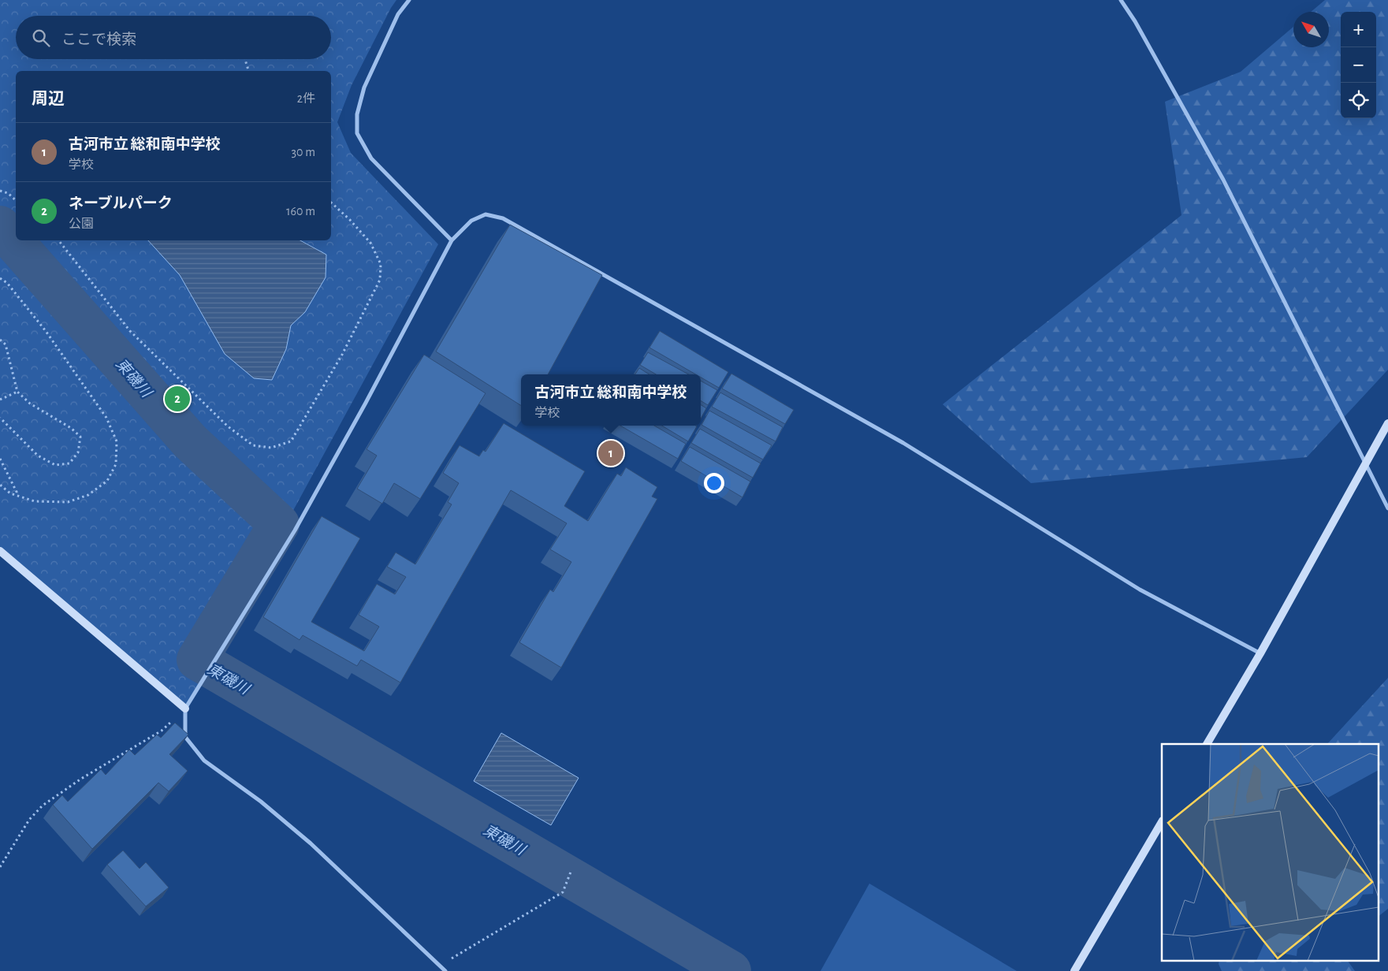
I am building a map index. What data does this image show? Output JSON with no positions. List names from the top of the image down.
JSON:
{
  "water": ["東磯川"],
  "north": "top left",
  "page": {
    "map_buttons": ["+", "−"],
    "search": "ここで検索",
    "heading": ["周辺", "2件"],
    "list": [
      {
        "mark": "1",
        "name": "古河市立 総和南中学校",
        "note": "学校",
        "value": "30 m"
      },
      {
        "mark": "2",
        "name": "ネーブルパーク",
        "note": "公園",
        "value": "160 m"
      }
    ],
    "popup": ["古河市立 総和南中学校", "学校"],
    "pins": ["2", "1"]
  }
}
